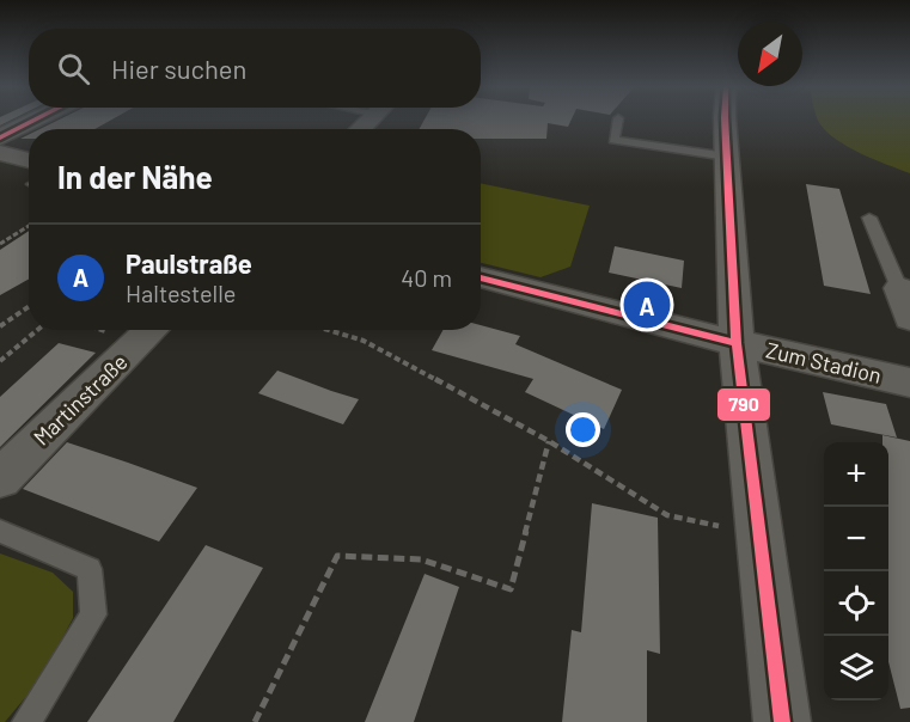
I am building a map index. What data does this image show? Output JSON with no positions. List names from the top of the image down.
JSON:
{
  "streets": {
    "street": ["Zum Stadion", "Martinstraße"]
  },
  "lines": ["transit line 790"],
  "north": "bottom left",
  "page": {
    "search": "Hier suchen",
    "heading": "In der Nähe",
    "list": [
      {
        "mark": "A",
        "name": "Paulstraße",
        "note": "Haltestelle",
        "value": "40 m"
      }
    ],
    "pins": "A",
    "map_buttons": ["+", "−"]
  }
}
